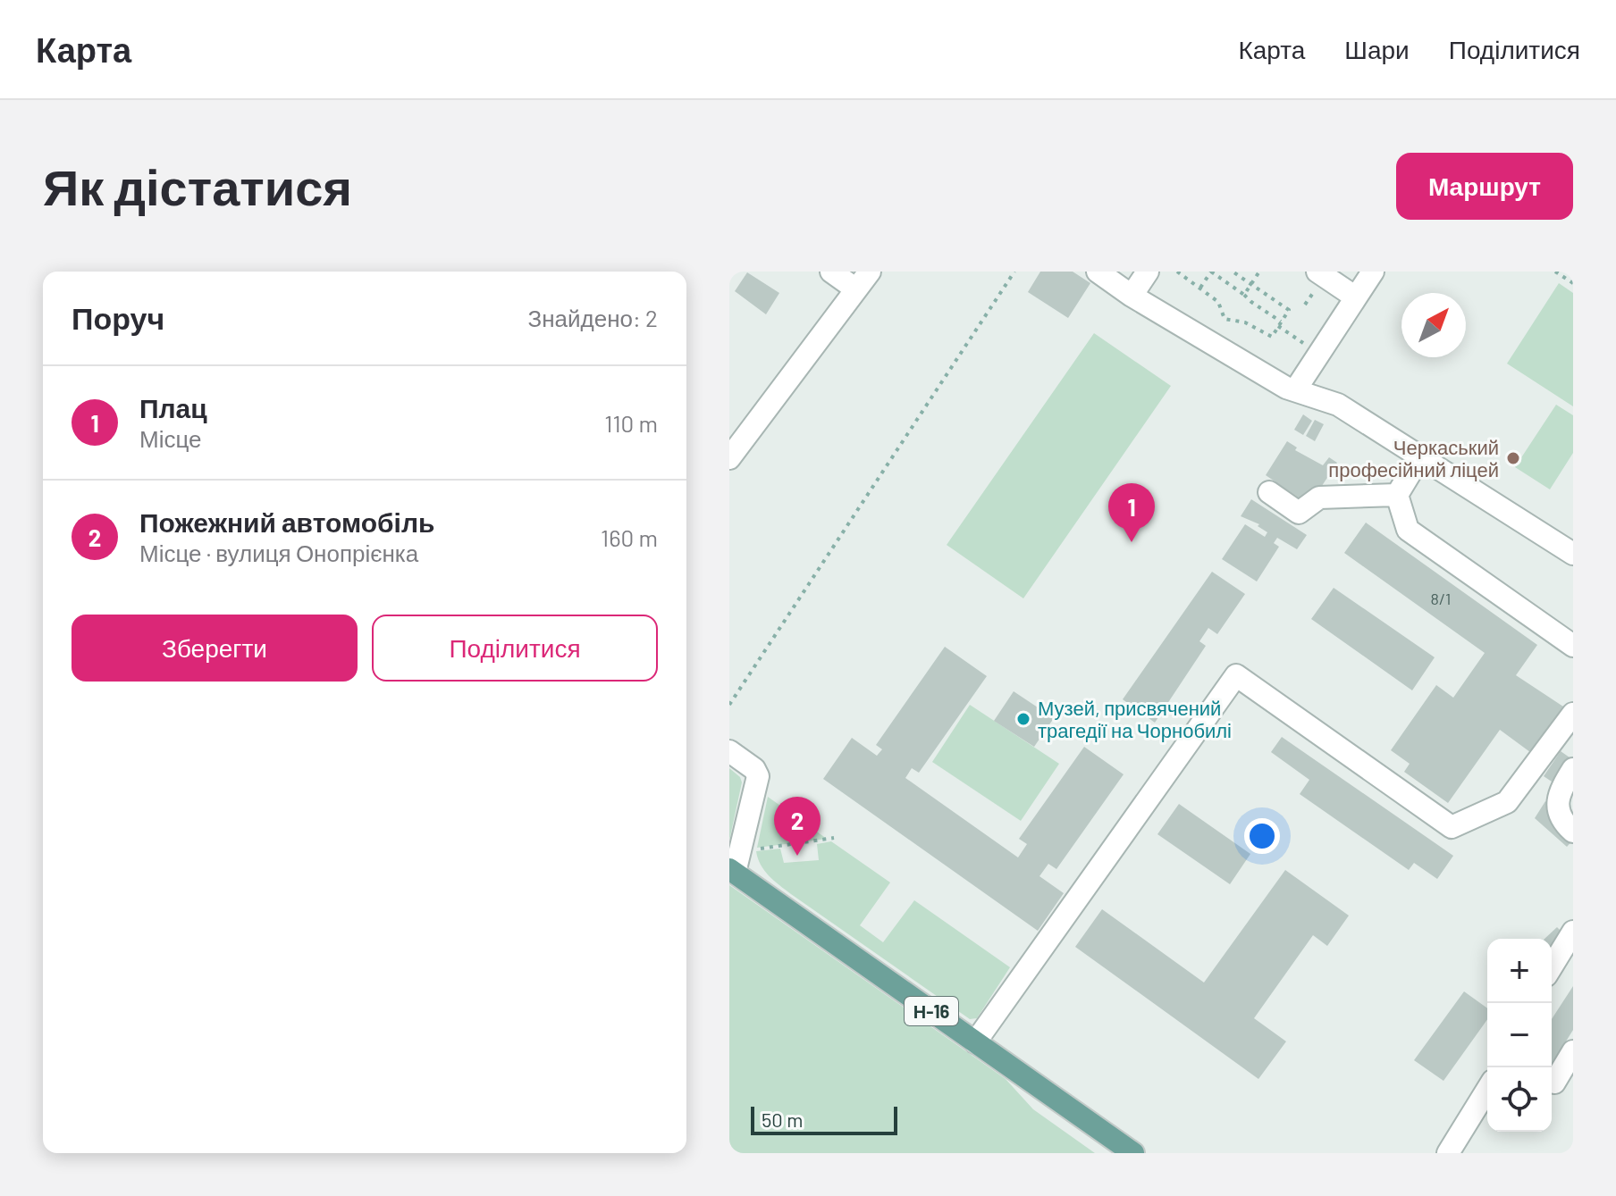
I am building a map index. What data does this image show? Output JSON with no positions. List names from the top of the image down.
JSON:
{
  "streets": {
    "main road": ["Н-16"]
  },
  "places": ["Черкаський професійний ліцей", "Музей, присвячений трагедії на Чорнобилі"],
  "house_numbers": ["8/1"],
  "scale_bar": "50 m",
  "north": "top right",
  "page": {
    "header": "Карта",
    "nav": ["Карта", "Шари", "Поділитися"],
    "buttons": [
      "Маршрут",
      ["Зберегти", "Поділитися"]
    ],
    "title": "Як дістатися",
    "heading": ["Поруч", "Знайдено: 2"],
    "list": [
      {
        "mark": "1",
        "name": "Плац",
        "note": "Місце",
        "value": "110 m"
      },
      {
        "mark": "2",
        "name": "Пожежний автомобіль",
        "note": "Місце · вулиця Онопрієнка",
        "value": "160 m"
      }
    ],
    "pins": ["1", "2"],
    "map_buttons": ["+", "−"],
    "scale": "50 m"
  }
}
